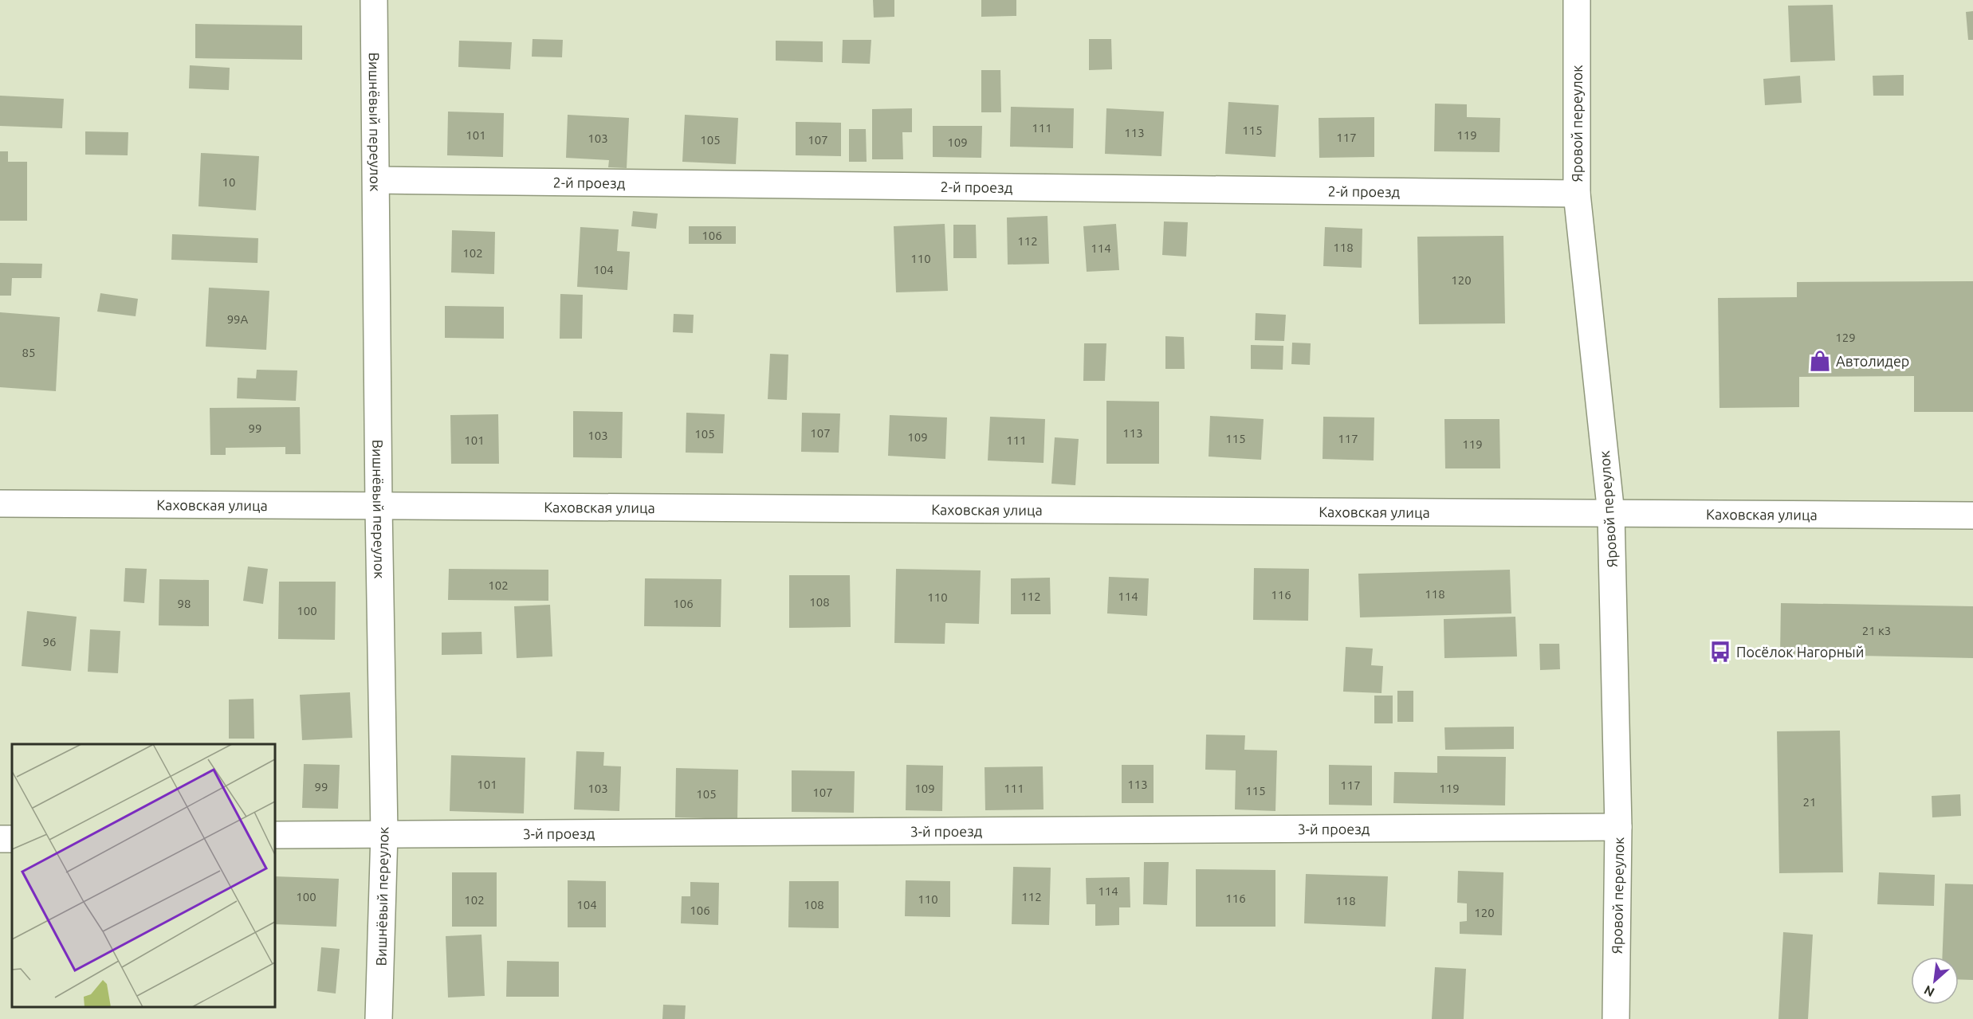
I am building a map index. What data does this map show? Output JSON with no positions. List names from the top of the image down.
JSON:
{
  "streets": {
    "street": [
      "Вишнёвый переулок",
      "Яровой переулок",
      "2-й проезд",
      "Каховская улица",
      "3-й проезд"
    ]
  },
  "crossings": [
    ["Вишнёвый переулок", "2-й проезд"],
    ["Вишнёвый переулок", "Каховская улица"],
    ["Вишнёвый переулок", "3-й проезд"],
    ["Яровой переулок", "2-й проезд"],
    ["Яровой переулок", "Каховская улица"],
    ["Яровой переулок", "3-й проезд"]
  ],
  "places": {
    "shop": ["Автолидер"],
    "bus stop": ["Посёлок Нагорный"]
  },
  "house_numbers": [
    "111",
    "115",
    "113",
    "101",
    "119",
    "117",
    "103",
    "105",
    "107",
    "109",
    "10",
    "106",
    "112",
    "118",
    "114",
    "102",
    "110",
    "104",
    "120",
    "99А",
    "129",
    "85",
    "99",
    "107",
    "113",
    "105",
    "103",
    "109",
    "115",
    "117",
    "101",
    "111",
    "119",
    "102",
    "118",
    "116",
    "112",
    "114",
    "110",
    "108",
    "98",
    "106",
    "100",
    "21 к3",
    "96",
    "101",
    "113",
    "117",
    "99",
    "103",
    "109",
    "111",
    "119",
    "115",
    "107",
    "105",
    "21",
    "114",
    "100",
    "112",
    "116",
    "110",
    "102",
    "118",
    "104",
    "108",
    "106",
    "120"
  ],
  "north": "bottom left"
}
